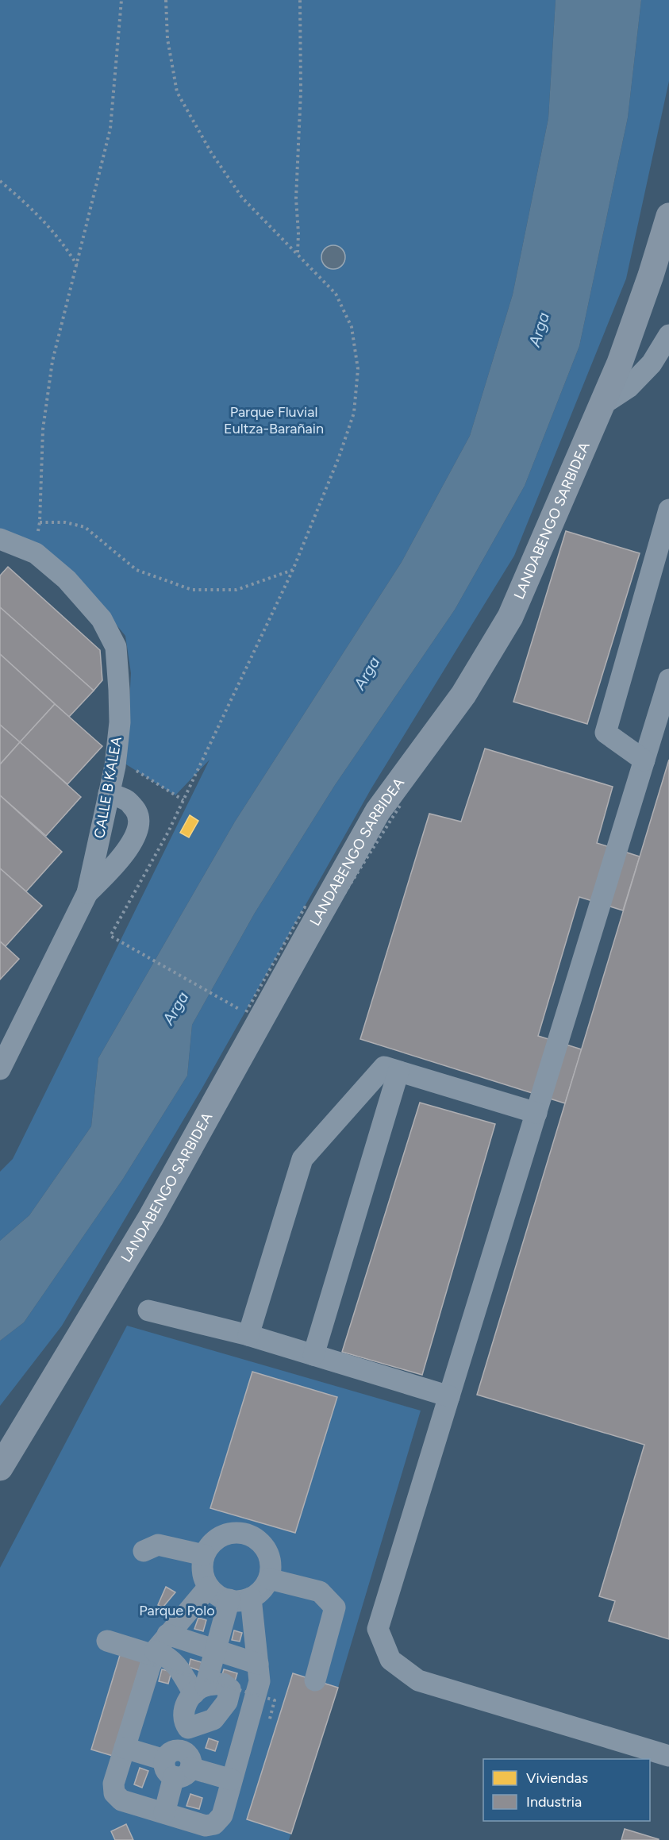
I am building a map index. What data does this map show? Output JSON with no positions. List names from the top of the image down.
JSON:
{
  "streets": {
    "highway": ["LANDABENGO SARBIDEA"],
    "street": ["CALLE B KALEA"]
  },
  "water": ["Arga"],
  "parks": ["Parque Fluvial Eultza-Barañain", "Parque Polo"],
  "legend": ["Viviendas", "Industria"]
}
